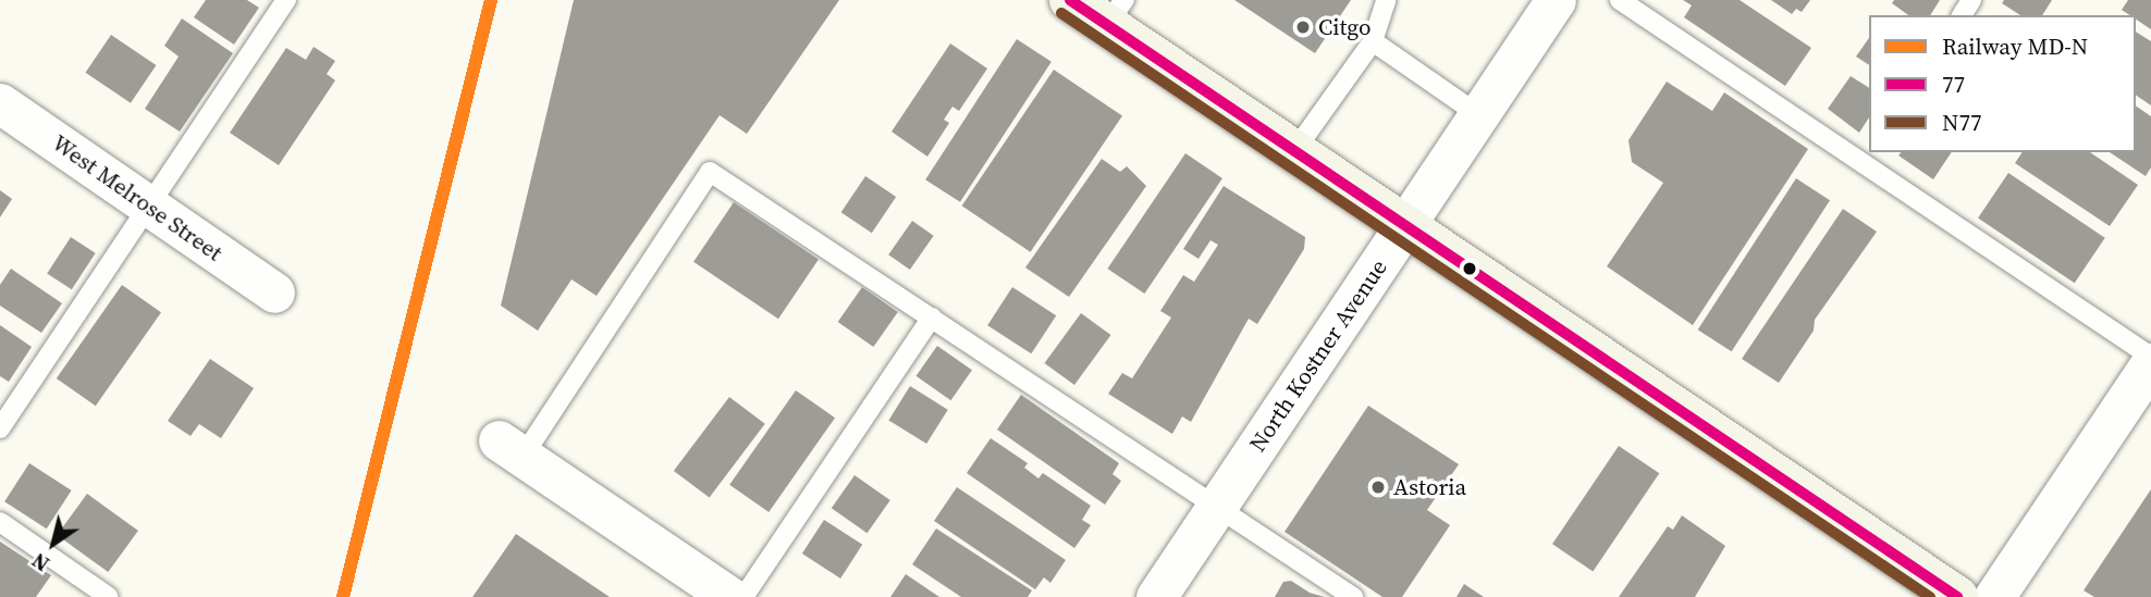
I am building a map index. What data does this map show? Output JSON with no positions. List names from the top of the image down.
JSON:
{
  "streets": {
    "street": ["West Melrose Street", "North Kostner Avenue"]
  },
  "places": ["Citgo", "Astoria"],
  "lines": ["rail line MD-N", "transit line 77", "transit line N77"],
  "legend": ["Railway MD-N", "77", "N77"],
  "north": "bottom left"
}
